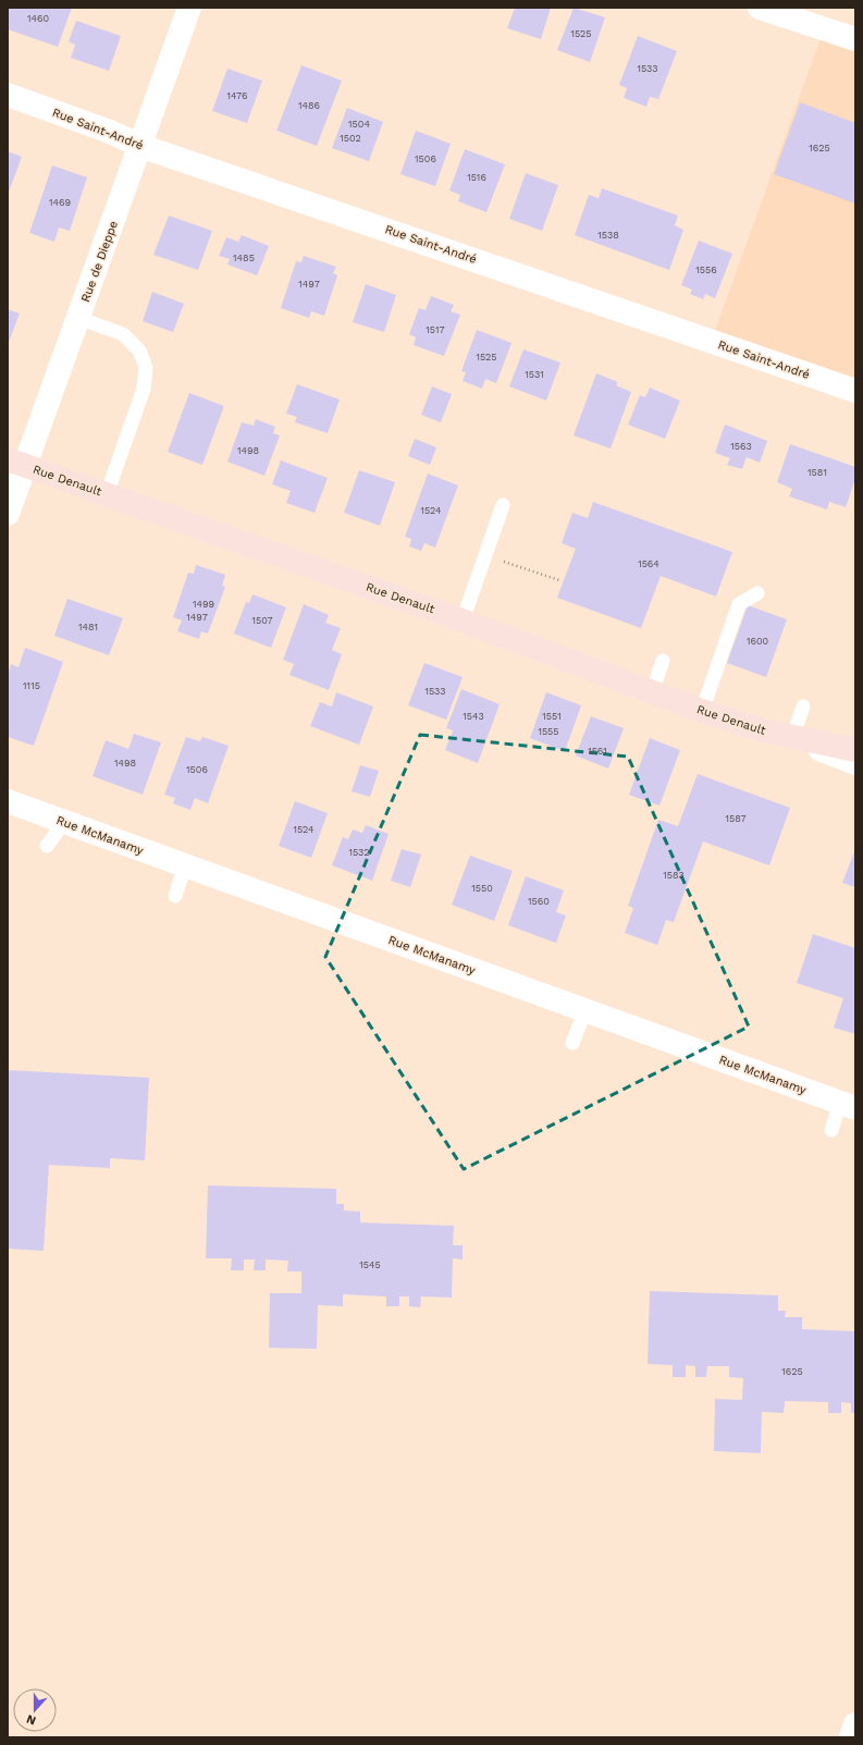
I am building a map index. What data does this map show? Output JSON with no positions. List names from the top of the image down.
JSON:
{
  "streets": {
    "main road": ["Rue Denault"],
    "street": ["Rue Saint-André", "Rue de Dieppe", "Rue McManamy"]
  },
  "crossings": [
    ["Rue Saint-André", "Rue de Dieppe"],
    ["Rue de Dieppe", "Rue Denault"]
  ],
  "house_numbers": [
    "1460",
    "1525",
    "1533",
    "1476",
    "1486",
    "1504",
    "1502",
    "1625",
    "1506",
    "1516",
    "1469",
    "1538",
    "1485",
    "1556",
    "1497",
    "1517",
    "1525",
    "1531",
    "1563",
    "1498",
    "1581",
    "1524",
    "1564",
    "1499",
    "1497",
    "1507",
    "1481",
    "1600",
    "1115",
    "1533",
    "1543",
    "1551",
    "1555",
    "1561",
    "1498",
    "1506",
    "1587",
    "1524",
    "1532",
    "1583",
    "1550",
    "1560",
    "1545",
    "1625"
  ],
  "north": "bottom"
}
